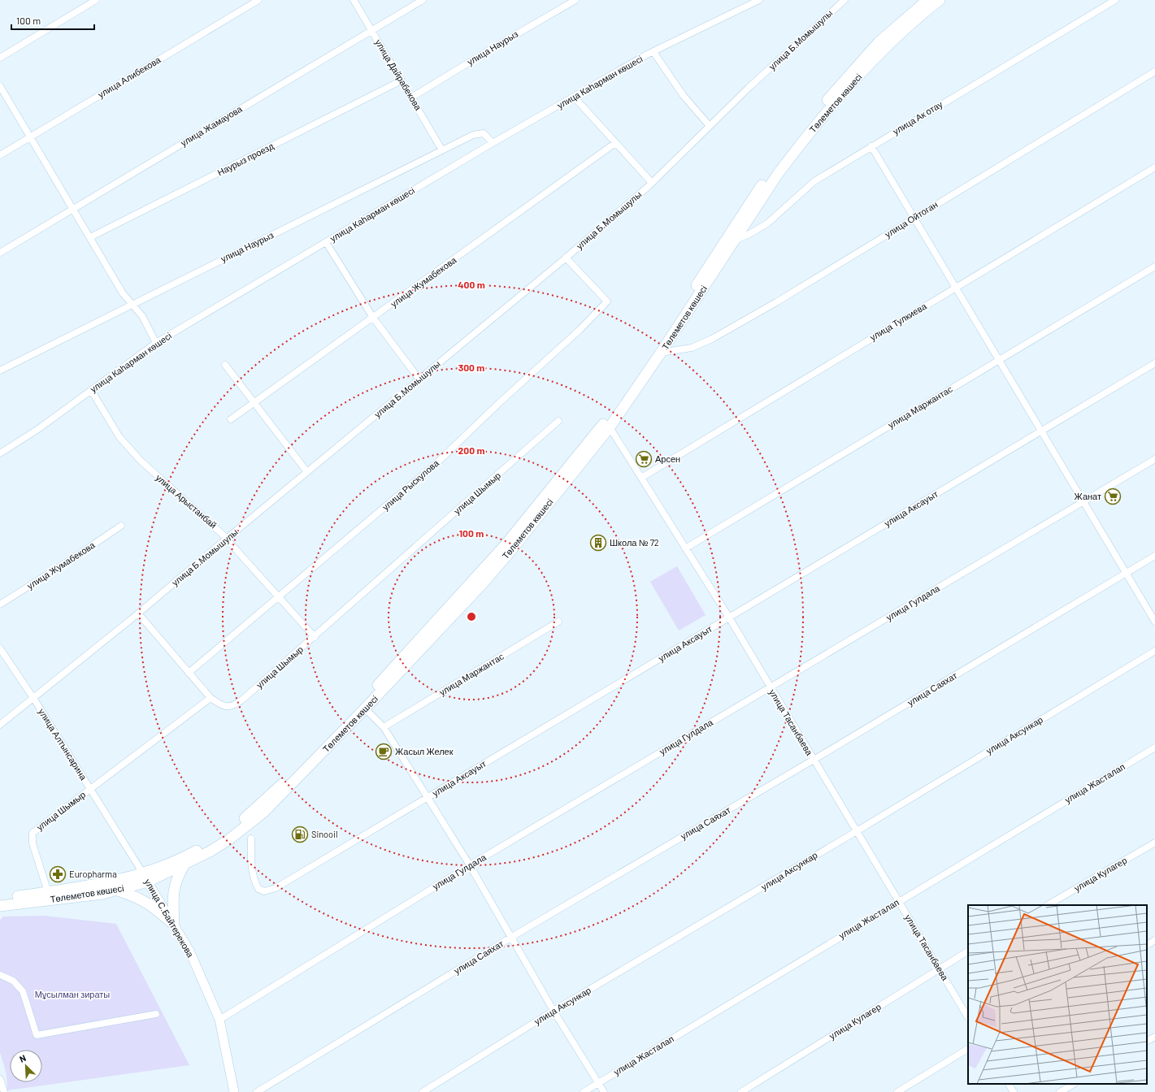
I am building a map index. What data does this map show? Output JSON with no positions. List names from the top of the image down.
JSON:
{
  "streets": {
    "main road": ["Төлеметов көшесі", "улица С.Байтерекова"],
    "street": [
      "улица Б.Момышулы",
      "улица Наурыз",
      "улица Дайрабекова",
      "улица Алибекова",
      "улица Каһарман көшесі",
      "улица Ак отау",
      "улица Жамауова",
      "Наурыз проезд",
      "улица Ойтоган",
      "улица Жумабекова",
      "улица Тулкиева",
      "улица Маржантас",
      "улица Рыскулова",
      "улица Шымыр",
      "улица Арыстанбай",
      "улица Аксауыт",
      "улица Гулдала",
      "улица Саяхат",
      "улица Тасанбаева",
      "улица Аксункар",
      "улица Алтынсарина",
      "улица Жасталап",
      "улица Кулагер"
    ]
  },
  "crossings": [
    ["улица Б.Момышулы", "улица Рыскулова"],
    ["улица Б.Момышулы", "улица Арыстанбай"],
    ["улица Б.Момышулы", "улица Алтынсарина"],
    ["улица Наурыз", "улица Дайрабекова"],
    ["улица Наурыз", "улица Каһарман көшесі"],
    ["улица Дайрабекова", "улица Жамауова"],
    ["улица Дайрабекова", "Наурыз проезд"],
    ["улица Каһарман көшесі", "улица Арыстанбай"],
    ["Төлеметов көшесі", "улица Ак отау"],
    ["Төлеметов көшесі", "улица Ойтоган"],
    ["Төлеметов көшесі", "улица Шымыр"],
    ["Төлеметов көшесі", "улица Тасанбаева"],
    ["Төлеметов көшесі", "улица Алтынсарина"],
    ["Төлеметов көшесі", "улица С.Байтерекова"],
    ["улица Тулкиева", "улица Тасанбаева"],
    ["улица Маржантас", "улица Тасанбаева"],
    ["улица Рыскулова", "улица Арыстанбай"],
    ["улица Шымыр", "улица Арыстанбай"],
    ["улица Шымыр", "улица Алтынсарина"],
    ["улица Аксауыт", "улица Тасанбаева"],
    ["улица Гулдала", "улица Тасанбаева"],
    ["улица Гулдала", "улица С.Байтерекова"],
    ["улица Саяхат", "улица Тасанбаева"],
    ["улица Тасанбаева", "улица Аксункар"],
    ["улица Тасанбаева", "улица Жасталап"],
    ["улица Тасанбаева", "улица Кулагер"],
    ["улица Алтынсарина", "улица С.Байтерекова"]
  ],
  "parks": ["Мұсылман зираты"],
  "places": {
    "supermarket": ["Арсен", "Жанат"],
    "building": ["Школа № 72"],
    "cafe": ["Жасыл Желек"],
    "fuel station": ["Sinooil"],
    "pharmacy": ["Europharma"]
  },
  "scale_bar": "100 m",
  "north": "top left",
  "rings": [
    "400 m",
    "300 m",
    "200 m",
    "100 m"
  ]
}
